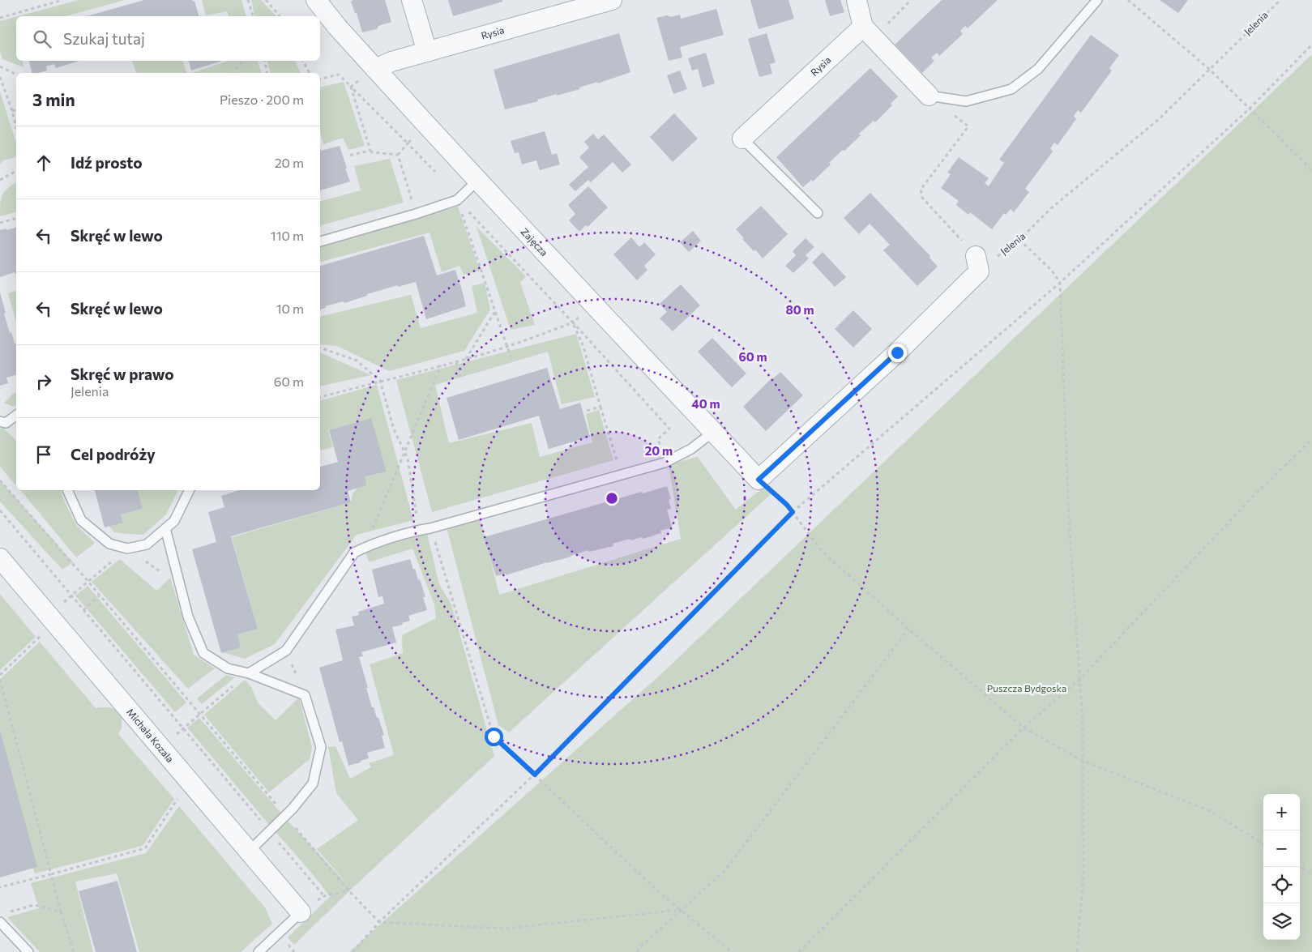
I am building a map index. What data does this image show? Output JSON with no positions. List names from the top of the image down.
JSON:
{
  "streets": {
    "street": ["Rysia", "Zajęcza", "Michała Kozala"],
    "path": ["Jelenia"]
  },
  "crossings": [
    ["Rysia", "Zajęcza"]
  ],
  "parks": ["Puszcza Bydgoska"],
  "page": {
    "search": "Szukaj tutaj",
    "heading": ["3 min", "Pieszo · 200 m"],
    "list": [
      ["Idź prosto", "20 m"],
      ["Skręć w lewo", "110 m"],
      ["Skręć w lewo", "10 m"],
      ["Skręć w prawo", "Jelenia", "60 m"],
      "Cel podróży"
    ],
    "map_buttons": ["+", "−"]
  },
  "rings": [
    "80 m",
    "60 m",
    "40 m",
    "20 m"
  ]
}
